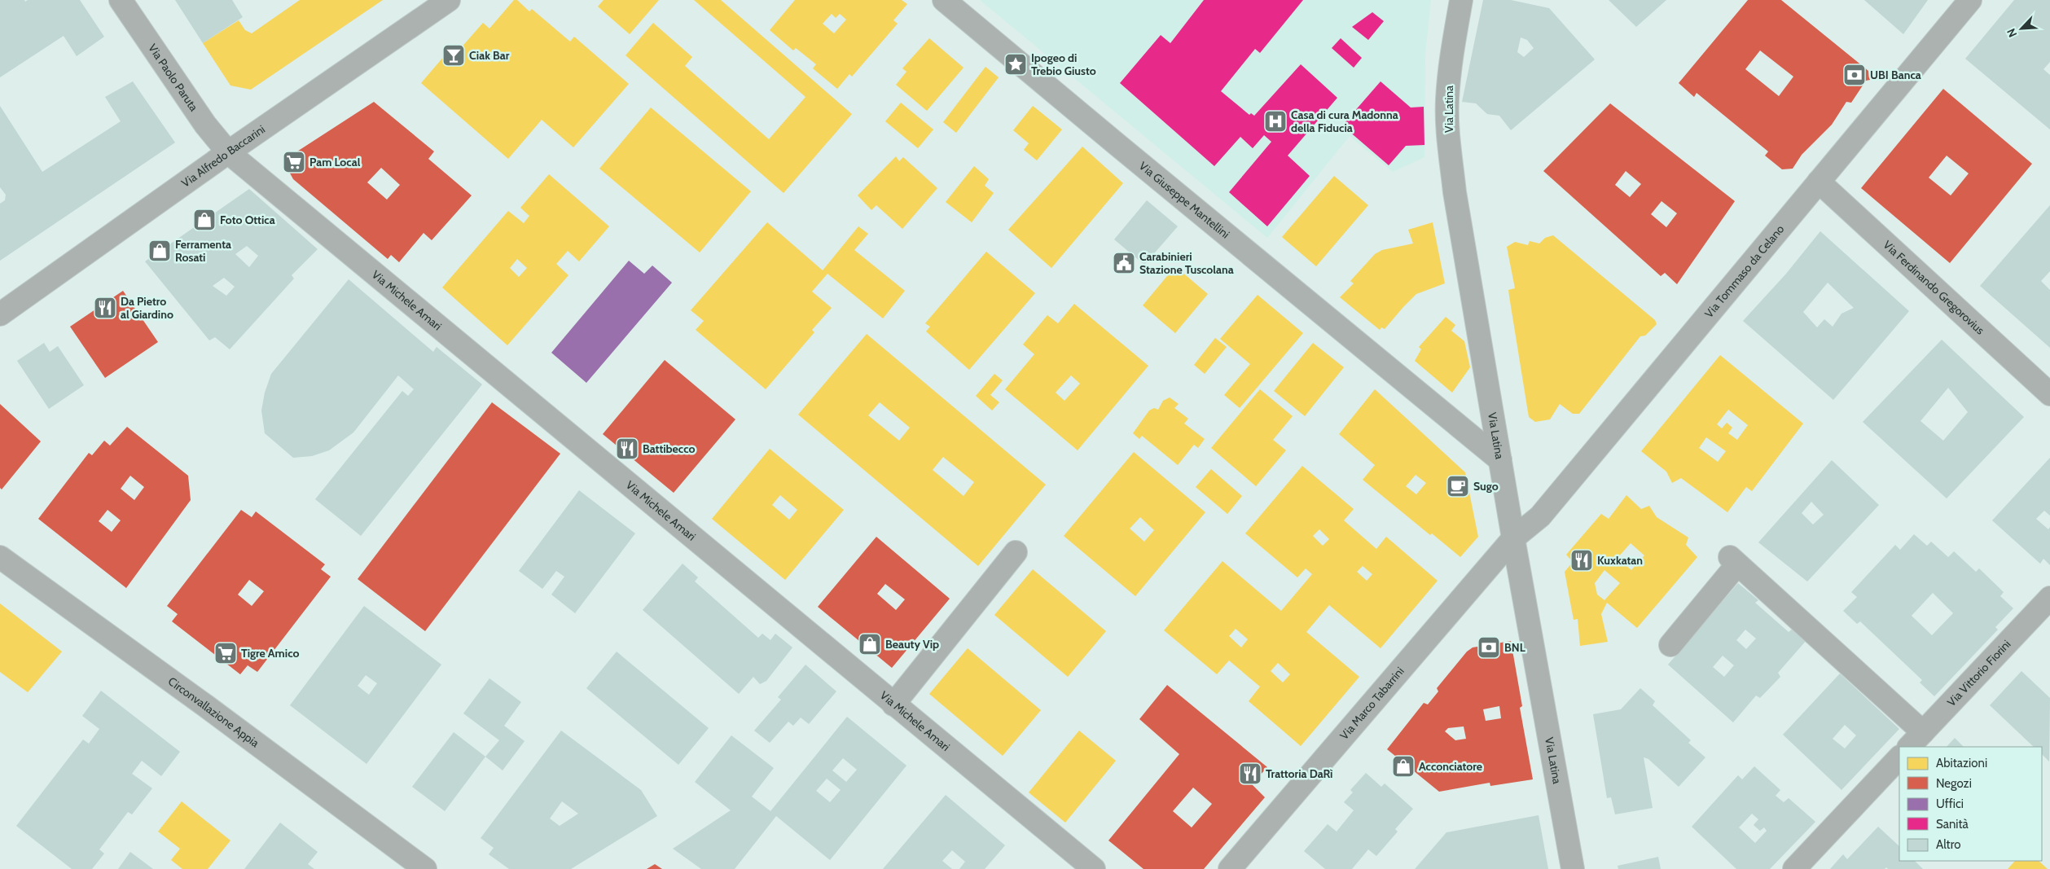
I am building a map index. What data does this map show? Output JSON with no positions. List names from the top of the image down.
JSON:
{
  "streets": {
    "street": [
      "Via Paolo Paruta",
      "Via Latina",
      "Via Alfredo Baccarini",
      "Via Giuseppe Mantellini",
      "Via Tommaso da Celano",
      "Via Ferdinando Gregorovius",
      "Via Michele Amari",
      "Via Vittorio Fiorini",
      "Via Marco Tabarrini",
      "Circonvallazione Appia"
    ]
  },
  "crossings": [
    ["Via Paolo Paruta", "Via Alfredo Baccarini"],
    ["Via Paolo Paruta", "Via Michele Amari"],
    ["Via Latina", "Via Giuseppe Mantellini"],
    ["Via Latina", "Via Tommaso da Celano"],
    ["Via Latina", "Via Marco Tabarrini"],
    ["Via Alfredo Baccarini", "Via Michele Amari"],
    ["Via Tommaso da Celano", "Via Ferdinando Gregorovius"],
    ["Via Tommaso da Celano", "Via Marco Tabarrini"]
  ],
  "places": {
    "bar": ["Ciak Bar"],
    "place": ["Ipogeo di Trebio Giusto"],
    "bank": ["UBI Banca", "BNL"],
    "hospital": ["Casa di cura Madonna della Fiducia"],
    "supermarket": ["Pam Local", "Tigre Amico"],
    "shop": [
      "Foto Ottica",
      "Ferramenta Rosati",
      "Beauty Vip",
      "Acconciatore"
    ],
    "public building": ["Carabinieri Stazione Tuscolana"],
    "restaurant": [
      "Da Pietro al Giardino",
      "Battibecco",
      "Kuxkatan",
      "Trattoria DaRì"
    ],
    "cafe": ["Sugo"]
  },
  "legend": [
    "Abitazioni",
    "Negozi",
    "Uffici",
    "Sanità",
    "Altro"
  ],
  "north": "bottom left"
}
